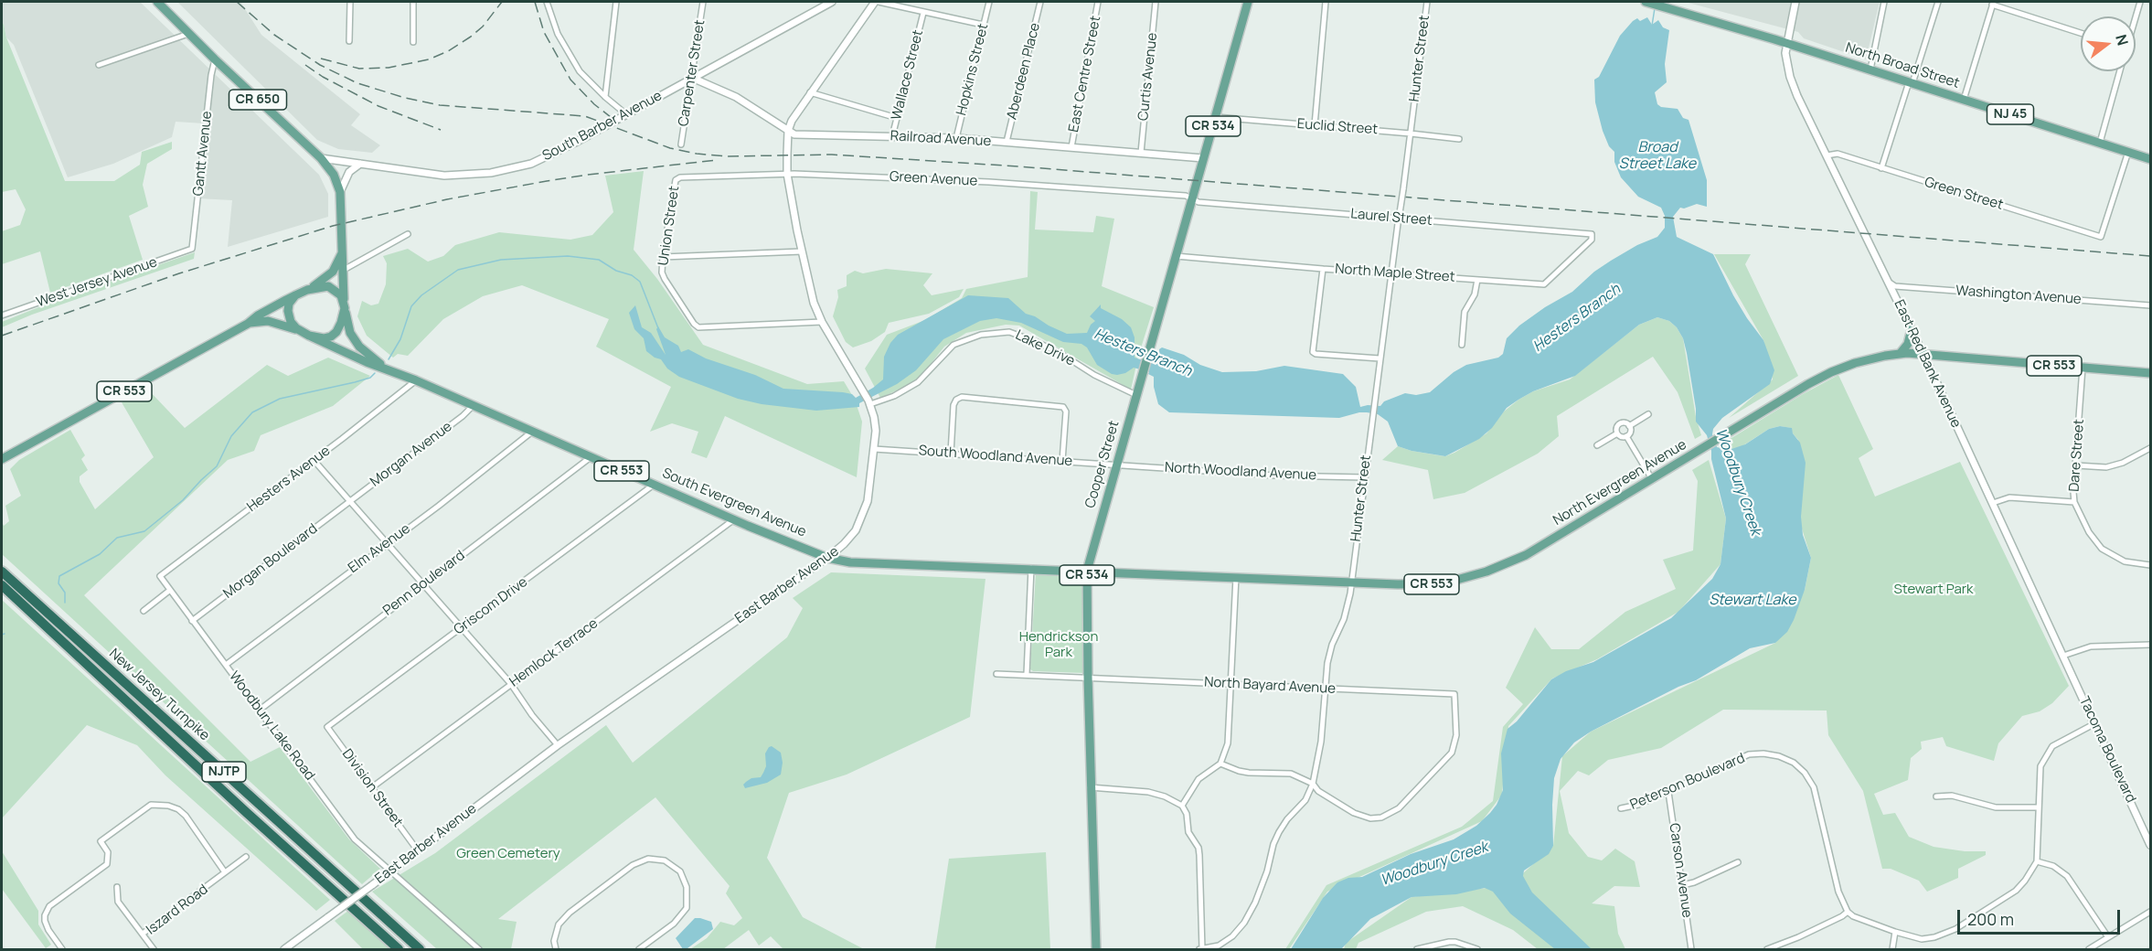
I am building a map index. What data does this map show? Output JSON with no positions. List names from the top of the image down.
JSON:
{
  "streets": {
    "highway": ["New Jersey Turnpike", "NJTP"],
    "main road": [
      "North Broad Street",
      "CR 650",
      "NJ 45",
      "CR 534",
      "CR 553",
      "Cooper Street",
      "North Evergreen Avenue",
      "South Evergreen Avenue"
    ],
    "street": [
      "Hunter Street",
      "Hopkins Street",
      "Aberdeen Place",
      "Carpenter Street",
      "East Centre Street",
      "Wallace Street",
      "Curtis Avenue",
      "South Barber Avenue",
      "Euclid Street",
      "Railroad Avenue",
      "Gantt Avenue",
      "Green Avenue",
      "Green Street",
      "Laurel Street",
      "Union Street",
      "North Maple Street",
      "West Jersey Avenue",
      "Washington Avenue",
      "Lake Drive",
      "East Red Bank Avenue",
      "Morgan Avenue",
      "Dare Street",
      "South Woodland Avenue",
      "North Woodland Avenue",
      "Hesters Avenue",
      "Elm Avenue",
      "Morgan Boulevard",
      "Penn Boulevard",
      "East Barber Avenue",
      "Griscom Drive",
      "Hemlock Terrace",
      "North Bayard Avenue",
      "Woodbury Lake Road",
      "Tacoma Boulevard",
      "Peterson Boulevard",
      "Division Street",
      "Carson Avenue",
      "Iszard Road"
    ]
  },
  "crossings": [
    ["Hunter Street", "Euclid Street"],
    ["Hunter Street", "Laurel Street"],
    ["Hunter Street", "North Maple Street"],
    ["Hunter Street", "North Woodland Avenue"],
    ["Hunter Street", "North Evergreen Avenue"],
    ["Hunter Street", "North Bayard Avenue"],
    ["North Broad Street", "Green Street"],
    ["North Broad Street", "East Red Bank Avenue"],
    ["Hopkins Street", "Railroad Avenue"],
    ["Aberdeen Place", "Railroad Avenue"],
    ["Carpenter Street", "South Barber Avenue"],
    ["Carpenter Street", "Railroad Avenue"],
    ["East Centre Street", "Railroad Avenue"],
    ["Wallace Street", "Railroad Avenue"],
    ["Curtis Avenue", "Railroad Avenue"],
    ["South Barber Avenue", "Railroad Avenue"],
    ["South Barber Avenue", "South Evergreen Avenue"],
    ["Euclid Street", "Cooper Street"],
    ["Railroad Avenue", "Cooper Street"],
    ["Railroad Avenue", "East Barber Avenue"],
    ["Gantt Avenue", "West Jersey Avenue"],
    ["Gantt Avenue", "South Evergreen Avenue"],
    ["Green Avenue", "Laurel Street"],
    ["Green Avenue", "Union Street"],
    ["Green Avenue", "Cooper Street"],
    ["Green Avenue", "East Barber Avenue"],
    ["Green Street", "East Red Bank Avenue"],
    ["Laurel Street", "North Maple Street"],
    ["Laurel Street", "Cooper Street"],
    ["Union Street", "East Barber Avenue"],
    ["North Maple Street", "Cooper Street"],
    ["Washington Avenue", "East Red Bank Avenue"],
    ["Lake Drive", "Cooper Street"],
    ["Lake Drive", "East Barber Avenue"],
    ["East Red Bank Avenue", "North Evergreen Avenue"],
    ["East Red Bank Avenue", "Tacoma Boulevard"],
    ["CR 553", "South Evergreen Avenue"],
    ["Morgan Avenue", "South Evergreen Avenue"],
    ["Morgan Avenue", "Morgan Boulevard"],
    ["Dare Street", "North Evergreen Avenue"],
    ["South Woodland Avenue", "Cooper Street"],
    ["South Woodland Avenue", "North Woodland Avenue"],
    ["South Woodland Avenue", "East Barber Avenue"],
    ["Cooper Street", "North Woodland Avenue"],
    ["Cooper Street", "North Evergreen Avenue"],
    ["Cooper Street", "South Evergreen Avenue"],
    ["Cooper Street", "North Bayard Avenue"],
    ["Hesters Avenue", "South Evergreen Avenue"],
    ["Hesters Avenue", "Woodbury Lake Road"],
    ["North Evergreen Avenue", "South Evergreen Avenue"],
    ["South Evergreen Avenue", "Elm Avenue"],
    ["South Evergreen Avenue", "Penn Boulevard"],
    ["South Evergreen Avenue", "East Barber Avenue"],
    ["South Evergreen Avenue", "Griscom Drive"],
    ["South Evergreen Avenue", "Hemlock Terrace"],
    ["Elm Avenue", "Woodbury Lake Road"],
    ["Morgan Boulevard", "Woodbury Lake Road"],
    ["Penn Boulevard", "Woodbury Lake Road"],
    ["East Barber Avenue", "Woodbury Lake Road"],
    ["East Barber Avenue", "Division Street"],
    ["Griscom Drive", "Division Street"],
    ["Hemlock Terrace", "Division Street"],
    ["Peterson Boulevard", "Carson Avenue"]
  ],
  "water": [
    "Broad Street Lake",
    "Hesters Branch",
    "Woodbury Creek",
    "Stewart Lake"
  ],
  "parks": ["Stewart Park", "Hendrickson Park", "Green Cemetery"],
  "scale_bar": "200 m",
  "north": "right"
}
